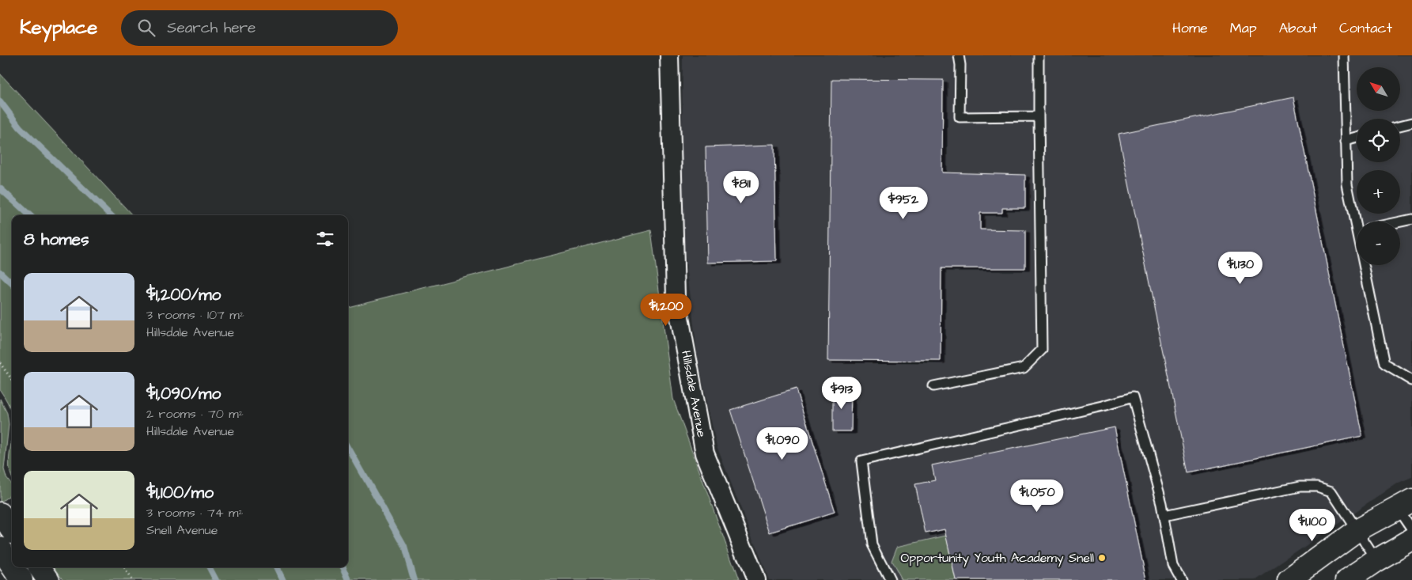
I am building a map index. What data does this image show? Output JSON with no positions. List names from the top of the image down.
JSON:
{
  "streets": {
    "street": ["Hillsdale Avenue"]
  },
  "places": ["Opportunity Youth Academy Snell"],
  "north": "top left",
  "page": {
    "header": "Keyplace",
    "search": "Search here",
    "nav": [
      "Home",
      "Map",
      "About",
      "Contact"
    ],
    "map_buttons": ["+", "−"],
    "price": [
      "$811",
      "$952",
      "$1,130",
      "$1,200",
      "$913",
      "$1,090",
      "$1,050",
      "$1,100"
    ],
    "heading": "8 homes",
    "list": [
      {
        "name": "$1,200/mo",
        "note": "3 rooms · 107 m² · Hillsdale Avenue"
      },
      {
        "name": "$1,090/mo",
        "note": "2 rooms · 70 m² · Hillsdale Avenue"
      },
      {
        "name": "$1,100/mo",
        "note": "3 rooms · 74 m² · Snell Avenue"
      }
    ]
  }
}
